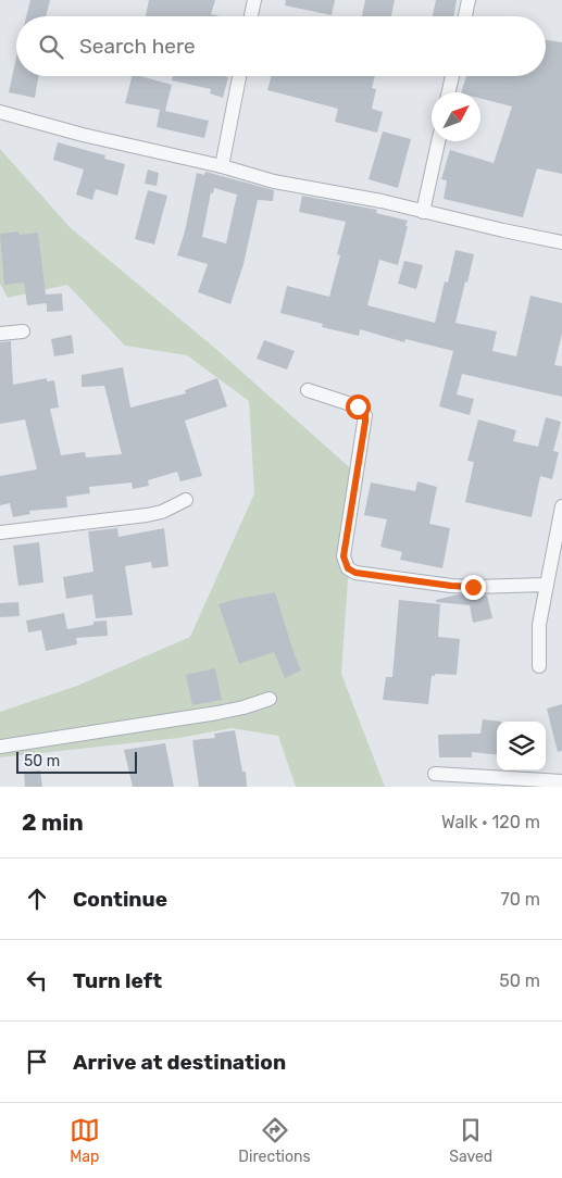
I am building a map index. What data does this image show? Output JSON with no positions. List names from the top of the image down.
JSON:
{
  "scale_bar": "50 m",
  "north": "top right",
  "page": {
    "search": "Search here",
    "scale": "50 m",
    "heading": ["2 min", "Walk · 120 m"],
    "list": [
      ["Continue", "70 m"],
      ["Turn left", "50 m"],
      "Arrive at destination"
    ],
    "nav": ["Map", "Directions", "Saved"]
  }
}
